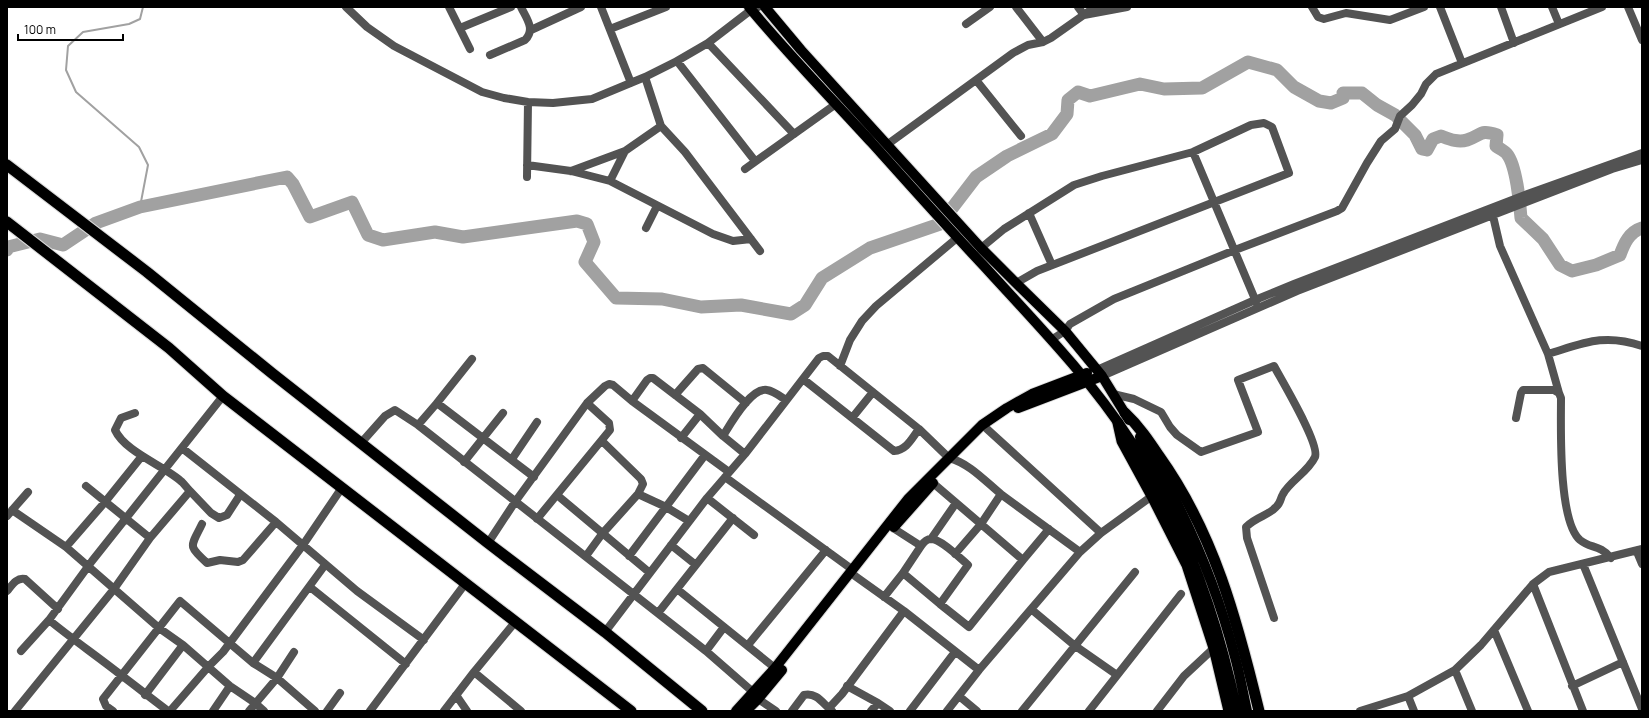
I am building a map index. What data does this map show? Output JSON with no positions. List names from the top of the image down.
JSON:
{
  "scale_bar": "100 m"
}
